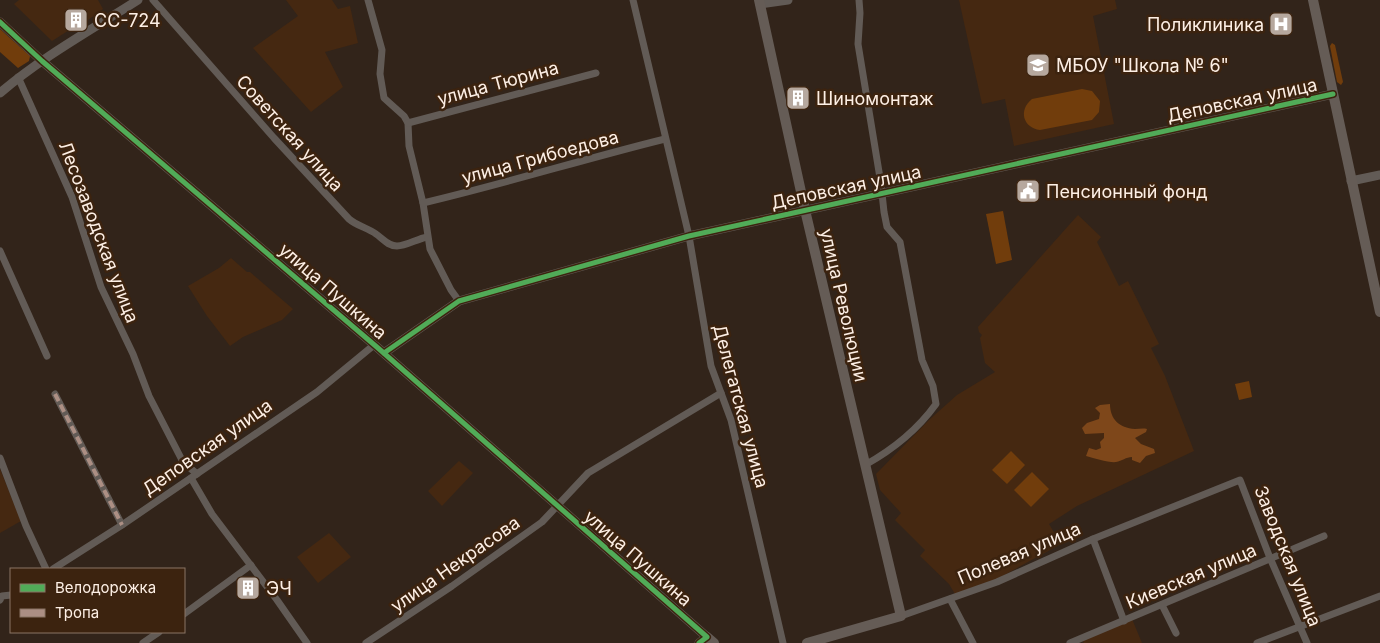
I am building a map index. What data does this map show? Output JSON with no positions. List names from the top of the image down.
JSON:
{
  "streets": {
    "main road": ["улица Революции", "Полевая улица"],
    "street": [
      "улица Тюрина",
      "Деповская улица",
      "Советская улица",
      "улица Грибоедова",
      "Лесозаводская улица",
      "улица Пушкина",
      "Делегатская улица",
      "Заводская улица",
      "улица Некрасова",
      "Киевская улица"
    ]
  },
  "crossings": [
    ["Деповская улица", "Лесозаводская улица"],
    ["Деповская улица", "улица Пушкина"],
    ["Деповская улица", "улица Революции"],
    ["Деповская улица", "Делегатская улица"],
    ["улица Грибоедова", "Делегатская улица"],
    ["улица Пушкина", "улица Некрасова"],
    ["улица Революции", "Полевая улица"],
    ["Делегатская улица", "улица Некрасова"],
    ["Полевая улица", "Заводская улица"],
    ["Заводская улица", "Киевская улица"]
  ],
  "places": {
    "building": ["СС-724", "Шиномонтаж", "ЭЧ"],
    "hospital": ["Поликлиника"],
    "school or university": ["МБОУ \"Школа № 6\""],
    "public building": ["Пенсионный фонд"]
  },
  "legend": ["Велодорожка", "Тропа"]
}
